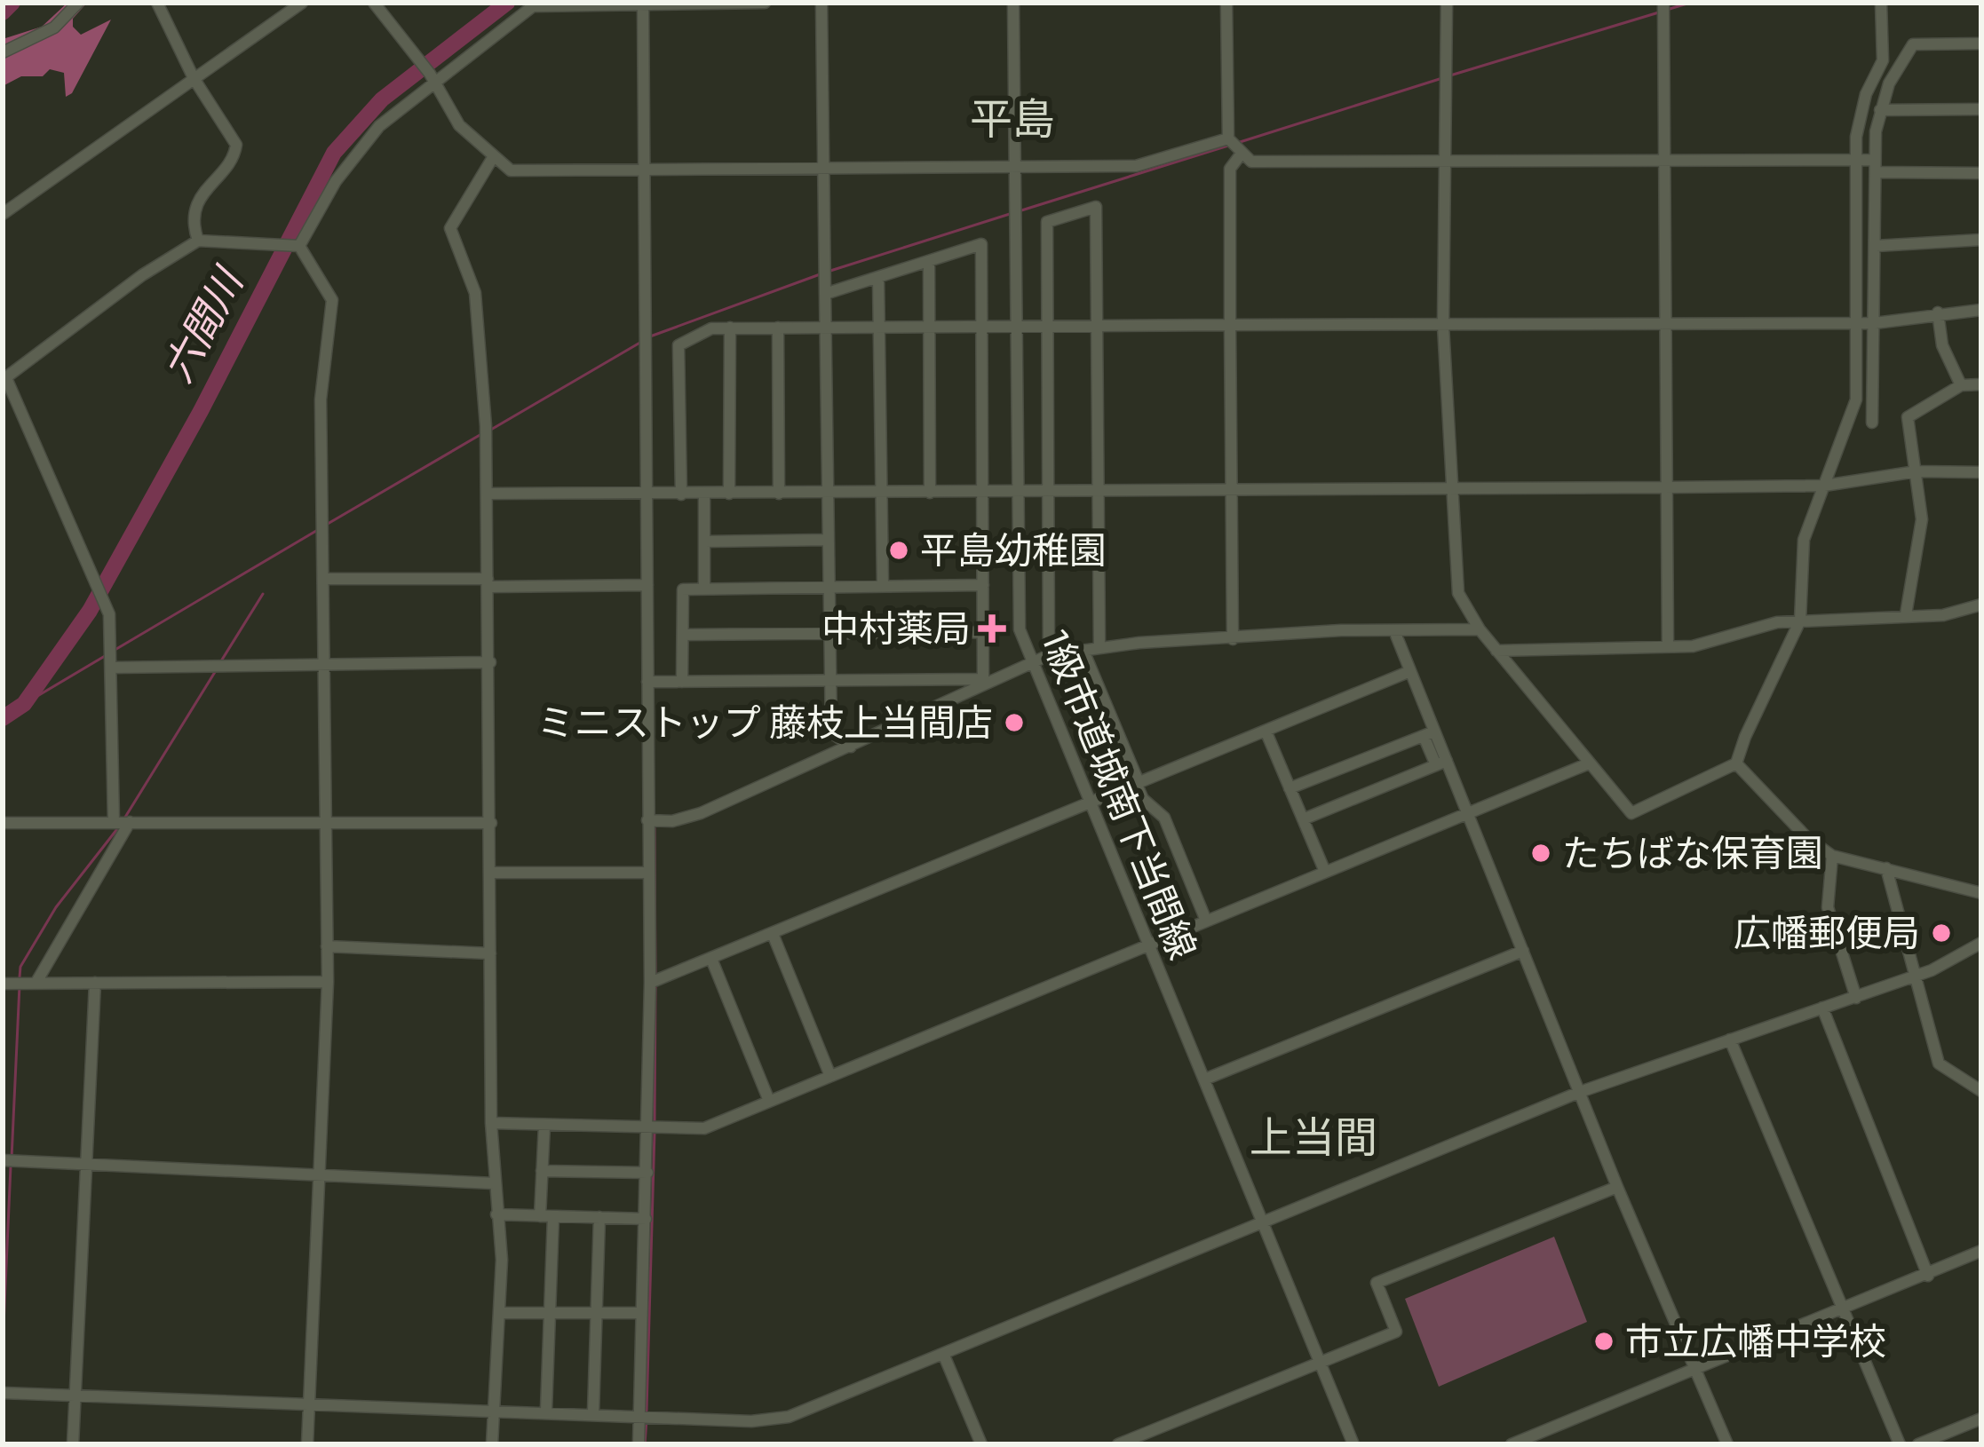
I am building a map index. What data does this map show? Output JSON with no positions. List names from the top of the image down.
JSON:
{
  "streets": {
    "street": ["1級市道城南下当間線"]
  },
  "districts": ["平島", "上当間"],
  "water": ["六間川"],
  "places": {
    "other": [
      "平島幼稚園",
      "ミニストップ 藤枝上当間店",
      "たちばな保育園",
      "広幡郵便局",
      "市立広幡中学校"
    ],
    "health": ["中村薬局"]
  }
}
